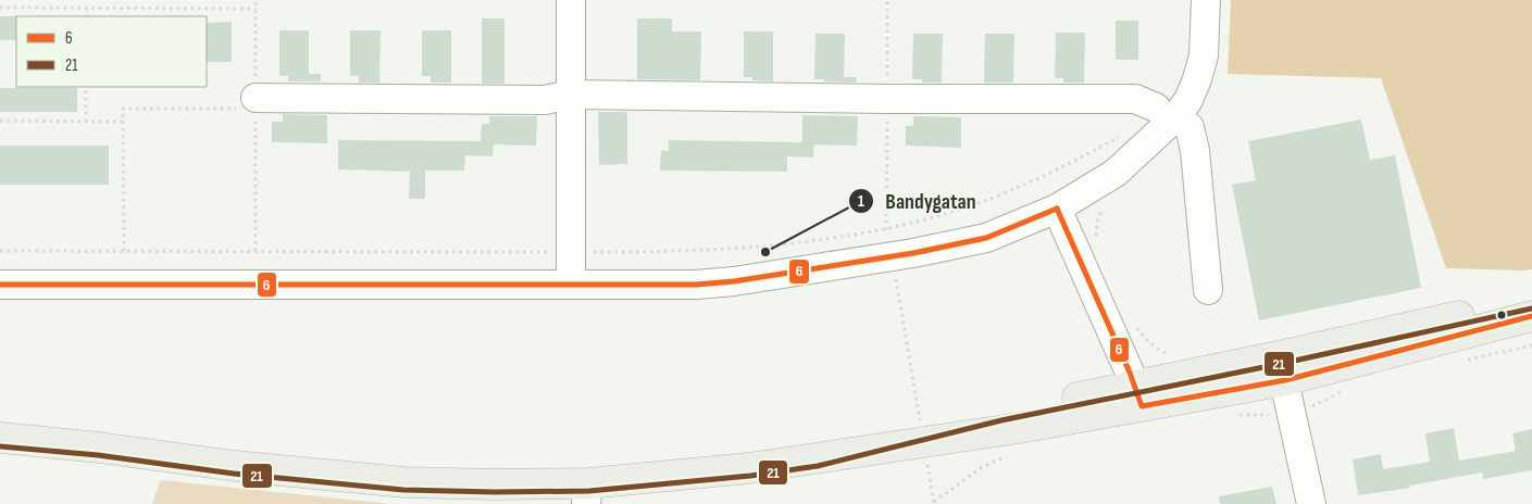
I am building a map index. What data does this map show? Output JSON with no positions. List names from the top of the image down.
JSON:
{
  "places": ["Bandygatan"],
  "lines": ["transit line 6", "transit line 21"],
  "legend": ["6", "21"]
}
